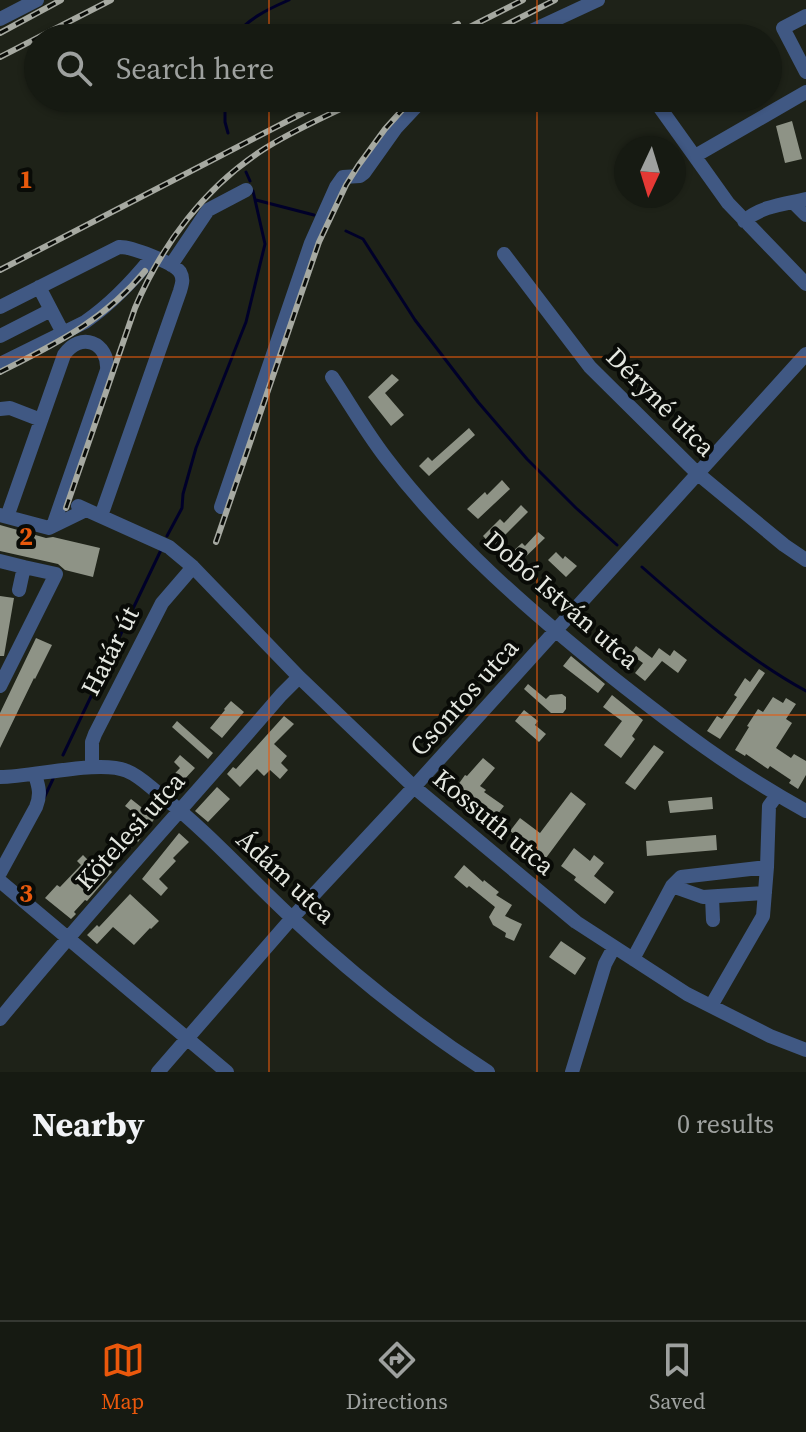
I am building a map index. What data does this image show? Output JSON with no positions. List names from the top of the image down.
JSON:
{
  "streets": {
    "street": [
      "Déryné utca",
      "Dobó István utca",
      "Határ út",
      "Csontos utca",
      "Kossuth utca",
      "Kötelesi utca",
      "Ádám utca"
    ]
  },
  "crossings": [
    ["Déryné utca", "Csontos utca"],
    ["Dobó István utca", "Csontos utca"],
    ["Határ út", "Kossuth utca"],
    ["Határ út", "Ádám utca"],
    ["Csontos utca", "Kossuth utca"],
    ["Csontos utca", "Ádám utca"],
    ["Kossuth utca", "Kötelesi utca"],
    ["Kötelesi utca", "Ádám utca"]
  ],
  "north": "bottom",
  "page": {
    "search": "Search here",
    "heading": ["Nearby", "0 results"],
    "nav": ["Map", "Directions", "Saved"]
  },
  "grid": {
    "rows": ["1", "2", "3"]
  }
}
